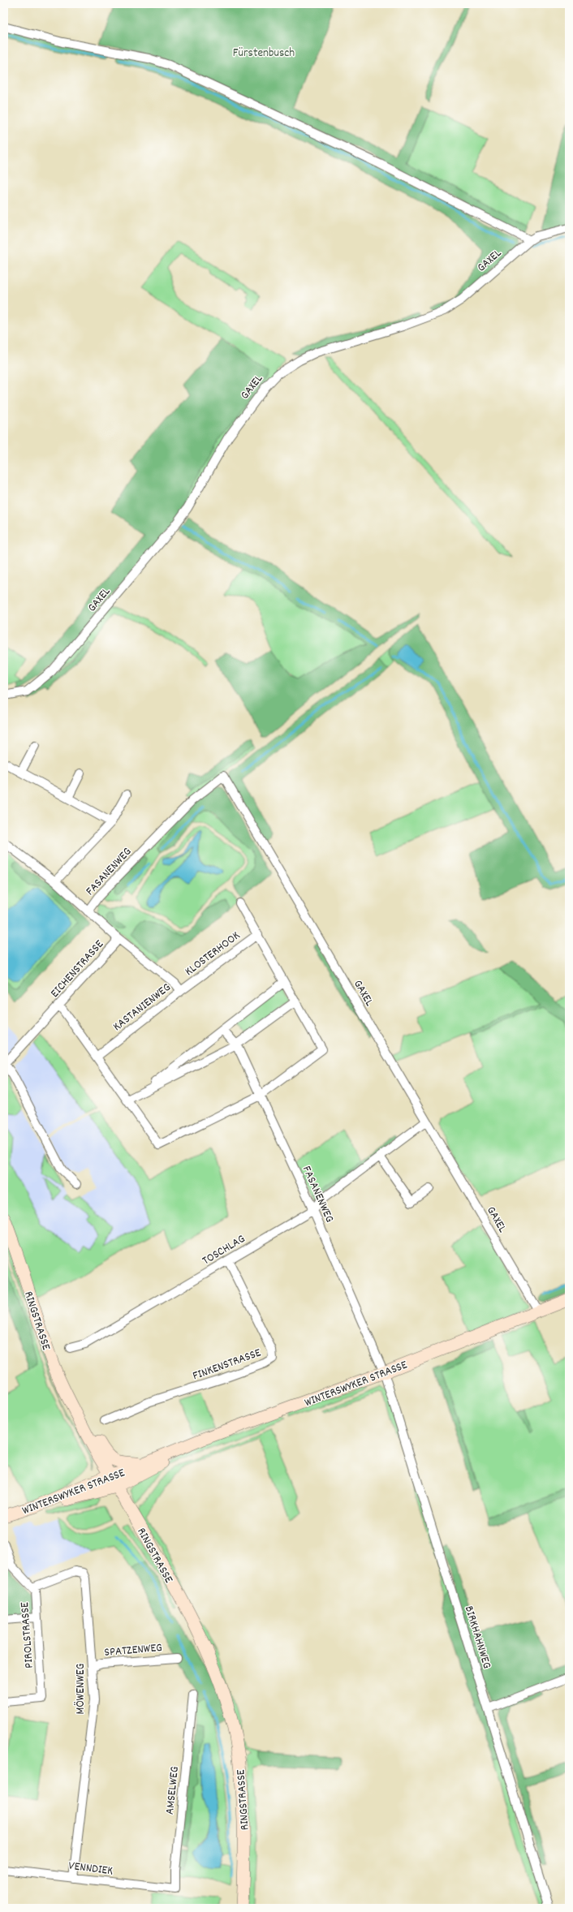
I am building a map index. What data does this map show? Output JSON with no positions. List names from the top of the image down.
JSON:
{
  "streets": {
    "street": [
      "GAXEL",
      "FASANENWEG",
      "KLOSTERHOOK",
      "EICHENSTRASSE",
      "KASTANIENWEG",
      "TOSCHLAG",
      "RINGSTRASSE",
      "FINKENSTRASSE",
      "WINTERSWYKER STRASSE",
      "PIROLSTRASSE",
      "BIRKHAHNWEG",
      "SPATZENWEG",
      "MÖWENWEG",
      "AMSELWEG",
      "VENNDIEK"
    ]
  },
  "crossings": [
    ["GAXEL", "FASANENWEG"],
    ["GAXEL", "TOSCHLAG"],
    ["GAXEL", "WINTERSWYKER STRASSE"],
    ["FASANENWEG", "KLOSTERHOOK"],
    ["FASANENWEG", "EICHENSTRASSE"],
    ["FASANENWEG", "TOSCHLAG"],
    ["FASANENWEG", "WINTERSWYKER STRASSE"],
    ["FASANENWEG", "BIRKHAHNWEG"],
    ["KLOSTERHOOK", "KASTANIENWEG"],
    ["EICHENSTRASSE", "KASTANIENWEG"],
    ["TOSCHLAG", "FINKENSTRASSE"],
    ["RINGSTRASSE", "WINTERSWYKER STRASSE"],
    ["WINTERSWYKER STRASSE", "BIRKHAHNWEG"],
    ["PIROLSTRASSE", "MÖWENWEG"],
    ["SPATZENWEG", "MÖWENWEG"],
    ["MÖWENWEG", "VENNDIEK"],
    ["AMSELWEG", "VENNDIEK"]
  ],
  "parks": ["Fürstenbusch"]
}
